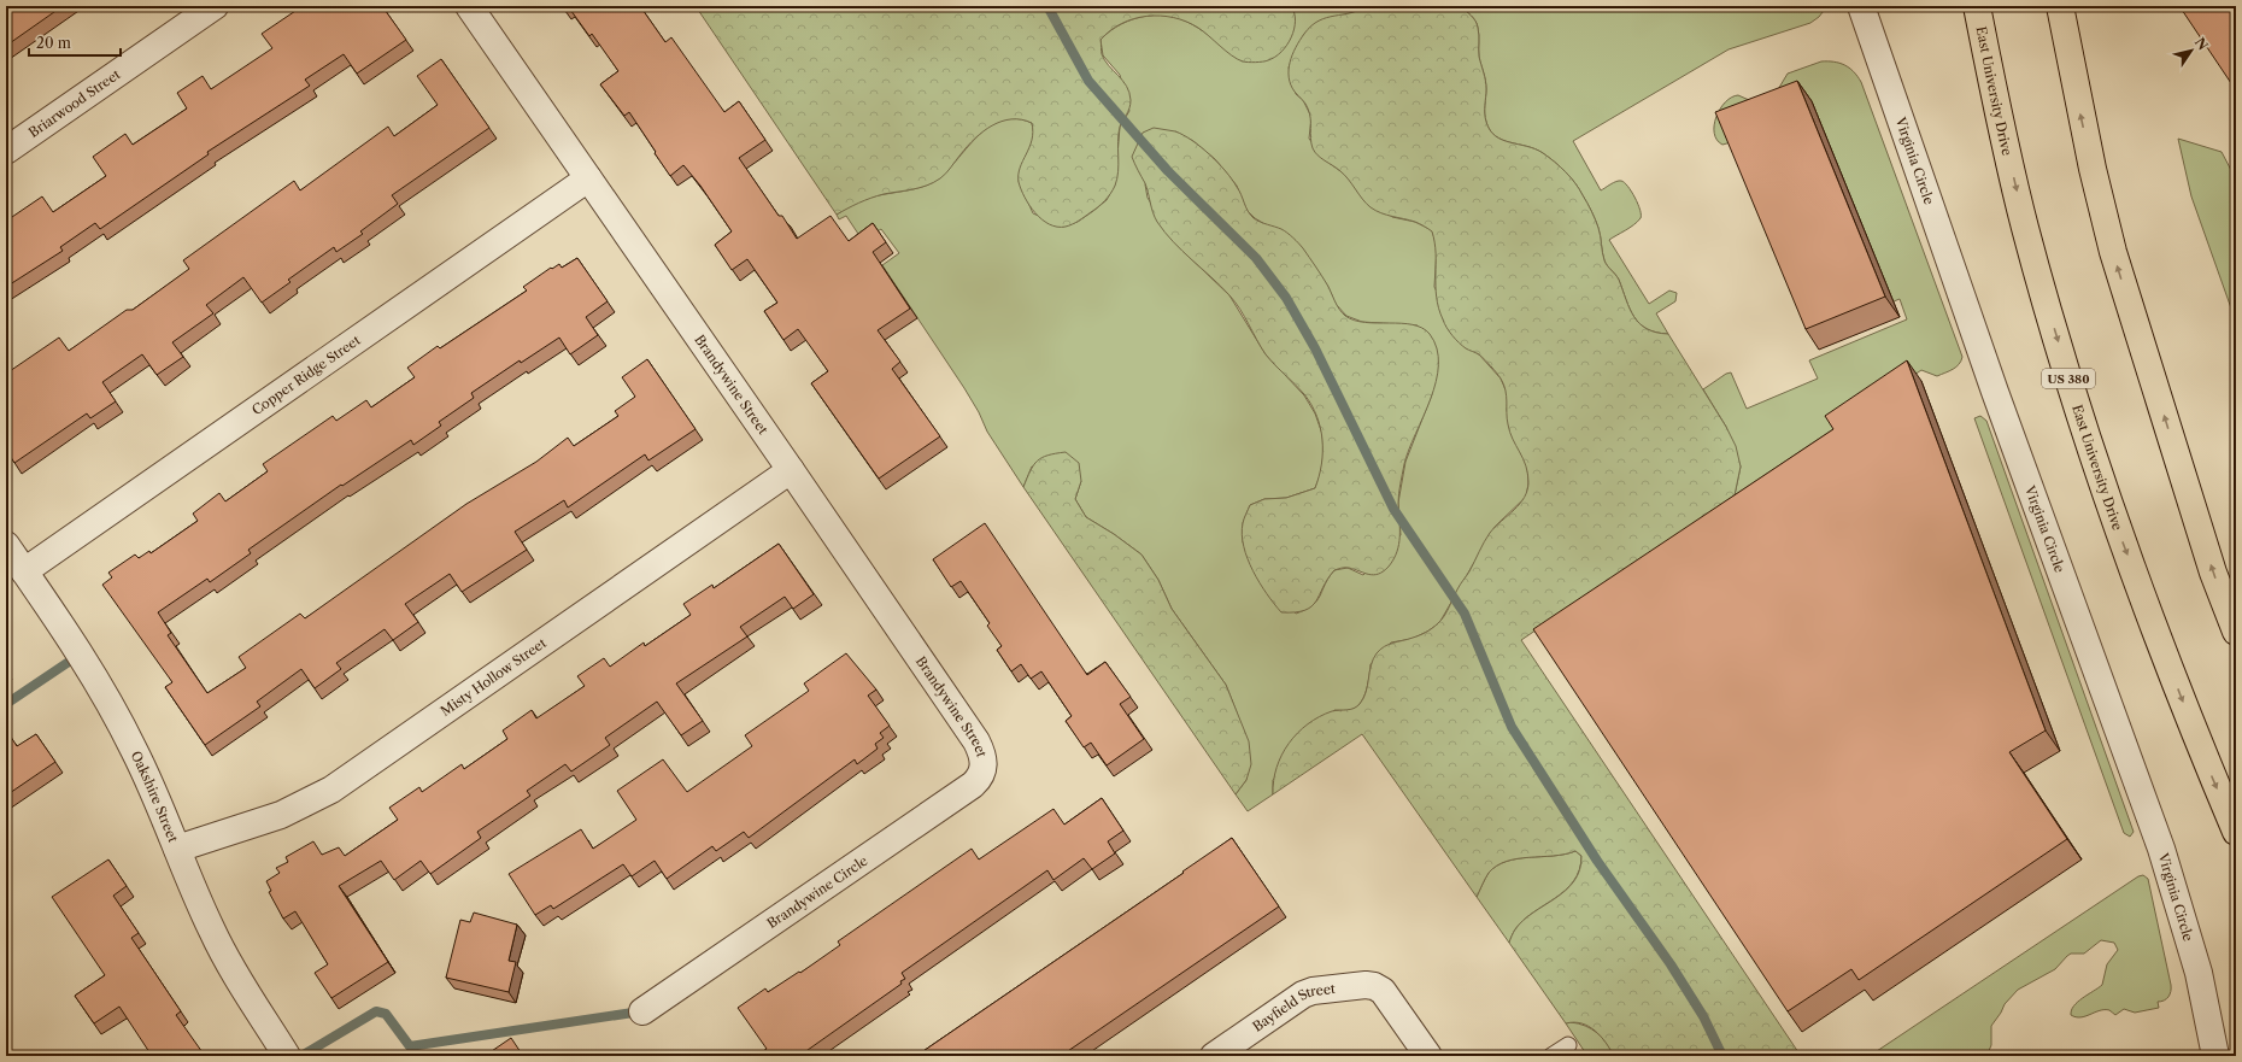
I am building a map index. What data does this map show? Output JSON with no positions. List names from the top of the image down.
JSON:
{
  "streets": {
    "main road": ["East University Drive", "US 380"],
    "street": [
      "Briarwood Street",
      "Virginia Circle",
      "Copper Ridge Street",
      "Brandywine Street",
      "Misty Hollow Street",
      "Oakshire Street",
      "Brandywine Circle",
      "Bayfield Street"
    ]
  },
  "crossings": [
    ["Copper Ridge Street", "Brandywine Street"],
    ["Copper Ridge Street", "Oakshire Street"],
    ["Brandywine Street", "Misty Hollow Street"],
    ["Brandywine Street", "Brandywine Circle"],
    ["Misty Hollow Street", "Oakshire Street"]
  ],
  "scale_bar": "20 m",
  "north": "top right"
}
